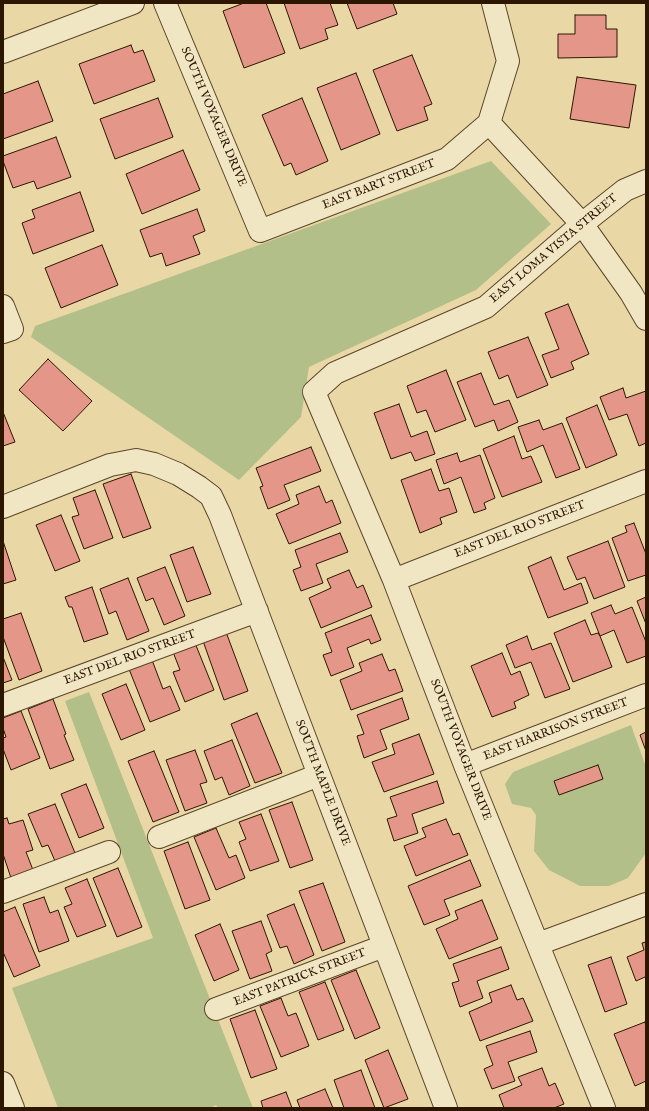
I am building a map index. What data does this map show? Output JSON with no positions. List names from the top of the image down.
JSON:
{
  "streets": {
    "street": [
      "SOUTH VOYAGER DRIVE",
      "EAST BART STREET",
      "EAST LOMA VISTA STREET",
      "EAST DEL RIO STREET",
      "EAST HARRISON STREET",
      "SOUTH MAPLE DRIVE",
      "EAST PATRICK STREET"
    ]
  },
  "crossings": [
    ["SOUTH VOYAGER DRIVE", "EAST BART STREET"],
    ["SOUTH VOYAGER DRIVE", "EAST LOMA VISTA STREET"],
    ["SOUTH VOYAGER DRIVE", "EAST DEL RIO STREET"],
    ["SOUTH VOYAGER DRIVE", "EAST HARRISON STREET"],
    ["EAST DEL RIO STREET", "SOUTH MAPLE DRIVE"],
    ["SOUTH MAPLE DRIVE", "EAST PATRICK STREET"]
  ]
}
